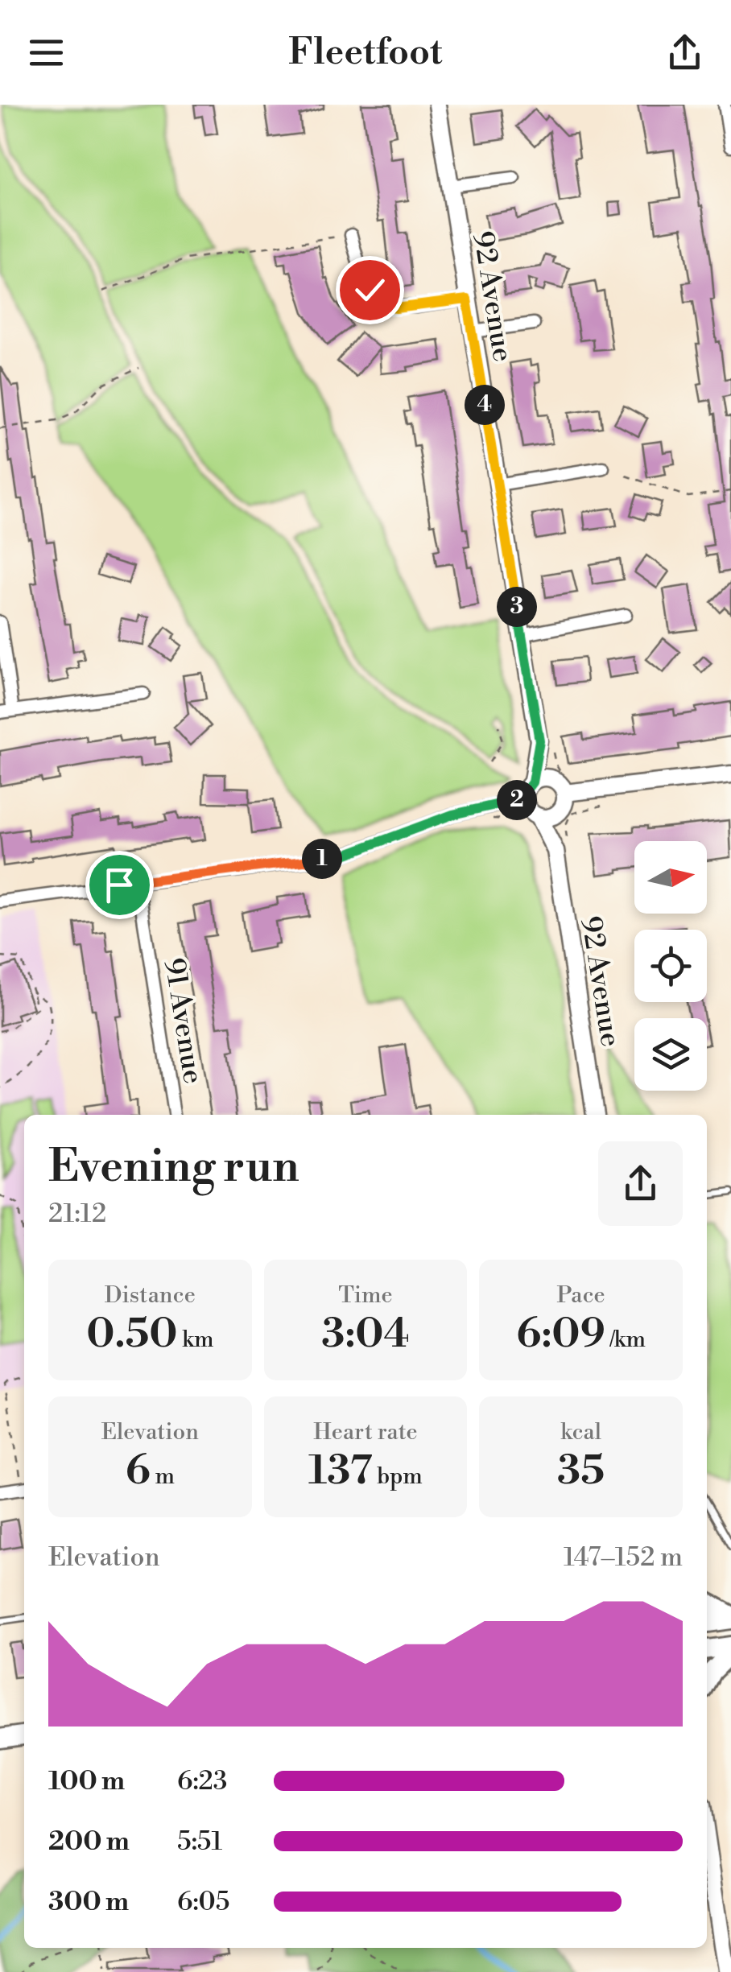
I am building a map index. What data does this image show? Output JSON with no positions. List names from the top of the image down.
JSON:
{
  "streets": {
    "main road": ["92 Avenue"],
    "street": ["91 Avenue"]
  },
  "north": "right",
  "page": {
    "header": "Fleetfoot",
    "pins": [
      "4",
      "3",
      "2",
      "1"
    ],
    "heading": ["Evening run", "21:12"],
    "stats": [
      ["Distance", "0.50 km"],
      ["Time", "3:04"],
      ["Pace", "6:09 /km"],
      ["Elevation", "6 m"],
      ["Heart rate", "137 bpm"],
      ["kcal", "35"]
    ],
    "chart": ["Elevation", "147–152 m"],
    "list": [
      {
        "name": "100 m",
        "note": "6:23"
      },
      {
        "name": "200 m",
        "note": "5:51"
      },
      {
        "name": "300 m",
        "note": "6:05"
      }
    ]
  }
}
